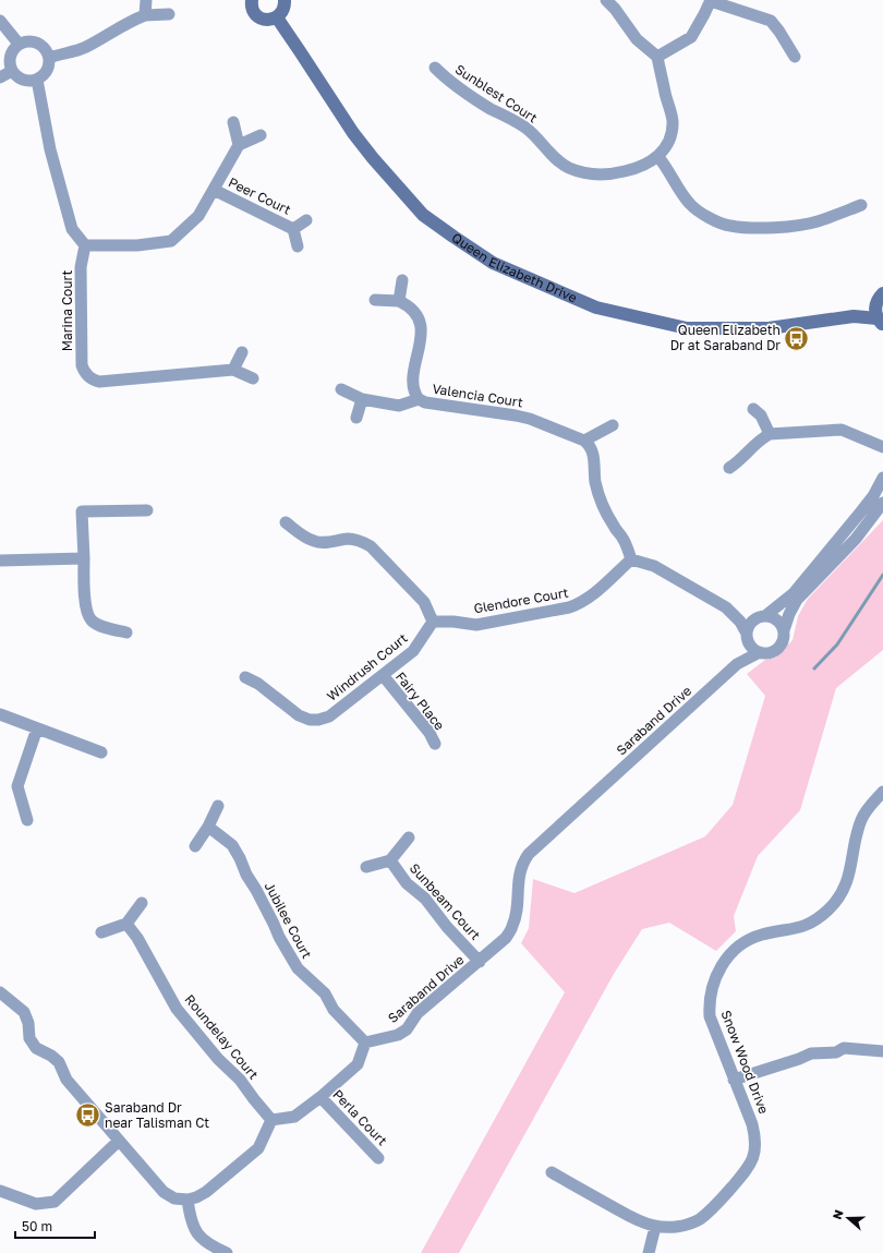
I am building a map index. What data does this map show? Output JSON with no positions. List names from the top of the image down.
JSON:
{
  "streets": {
    "street": [
      "Sunblest Court",
      "Peer Court",
      "Queen Elizabeth Drive",
      "Marina Court",
      "Valencia Court",
      "Glendore Court",
      "Windrush Court",
      "Fairy Place",
      "Saraband Drive",
      "Sunbeam Court",
      "Jubilee Court",
      "Roundelay Court",
      "Snow Wood Drive",
      "Perla Court"
    ]
  },
  "crossings": [
    ["Glendore Court", "Windrush Court"],
    ["Windrush Court", "Fairy Place"],
    ["Saraband Drive", "Sunbeam Court"],
    ["Saraband Drive", "Jubilee Court"]
  ],
  "places": {
    "bus stop": ["Queen Elizabeth Dr at Saraband Dr", "Saraband Dr near Talisman Ct"]
  },
  "scale_bar": "50 m",
  "north": "left"
}
